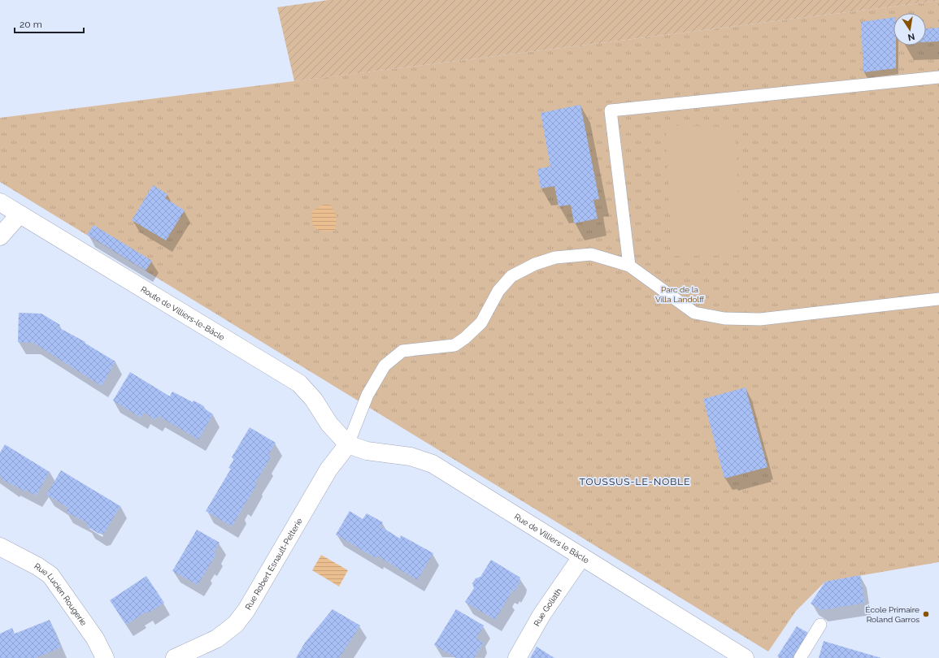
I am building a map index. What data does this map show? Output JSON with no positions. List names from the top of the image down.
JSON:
{
  "streets": {
    "street": [
      "Route de Villiers-le-Bâcle",
      "Rue de Villiers le Bâcle",
      "Rue Robert Esnault-Pelterie",
      "Rue Lucien Rougerie",
      "Rue Goliath"
    ]
  },
  "crossings": [
    ["Route de Villiers-le-Bâcle", "Rue de Villiers le Bâcle"],
    ["Route de Villiers-le-Bâcle", "Rue Robert Esnault-Pelterie"],
    ["Rue de Villiers le Bâcle", "Rue Robert Esnault-Pelterie"],
    ["Rue de Villiers le Bâcle", "Rue Goliath"]
  ],
  "districts": ["TOUSSUS-LE-NOBLE"],
  "parks": ["Parc de la Villa Landolff"],
  "places": ["École Primaire Roland Garros"],
  "scale_bar": "20 m",
  "north": "bottom"
}
